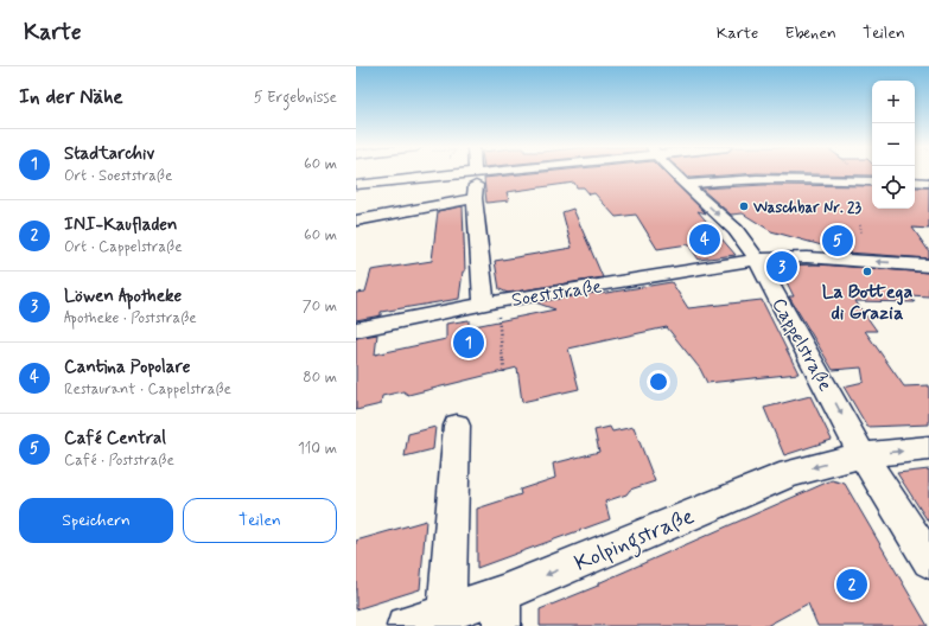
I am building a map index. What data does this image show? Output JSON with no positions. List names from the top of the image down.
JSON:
{
  "streets": {
    "street": ["Soeststraße", "Cappelstraße", "Kolpingstraße"]
  },
  "crossings": [
    ["Soeststraße", "Cappelstraße"],
    ["Cappelstraße", "Kolpingstraße"]
  ],
  "one_way": ["Cappelstraße"],
  "places": ["Waschbar Nr. 23", "La Bottega di Grazia"],
  "page": {
    "header": "Karte",
    "nav": ["Karte", "Ebenen", "Teilen"],
    "heading": ["In der Nähe", "5 Ergebnisse"],
    "map_buttons": ["+", "−"],
    "list": [
      {
        "mark": "1",
        "name": "Stadtarchiv",
        "note": "Ort · Soeststraße",
        "value": "60 m"
      },
      {
        "mark": "2",
        "name": "INI-Kaufladen",
        "note": "Ort · Cappelstraße",
        "value": "60 m"
      },
      {
        "mark": "3",
        "name": "Löwen Apotheke",
        "note": "Apotheke · Poststraße",
        "value": "70 m"
      },
      {
        "mark": "4",
        "name": "Cantina Popolare",
        "note": "Restaurant · Cappelstraße",
        "value": "80 m"
      },
      {
        "mark": "5",
        "name": "Café Central",
        "note": "Café · Poststraße",
        "value": "110 m"
      }
    ],
    "pins": [
      "4",
      "5",
      "3",
      "1",
      "2"
    ],
    "buttons": ["Speichern", "Teilen"]
  }
}
